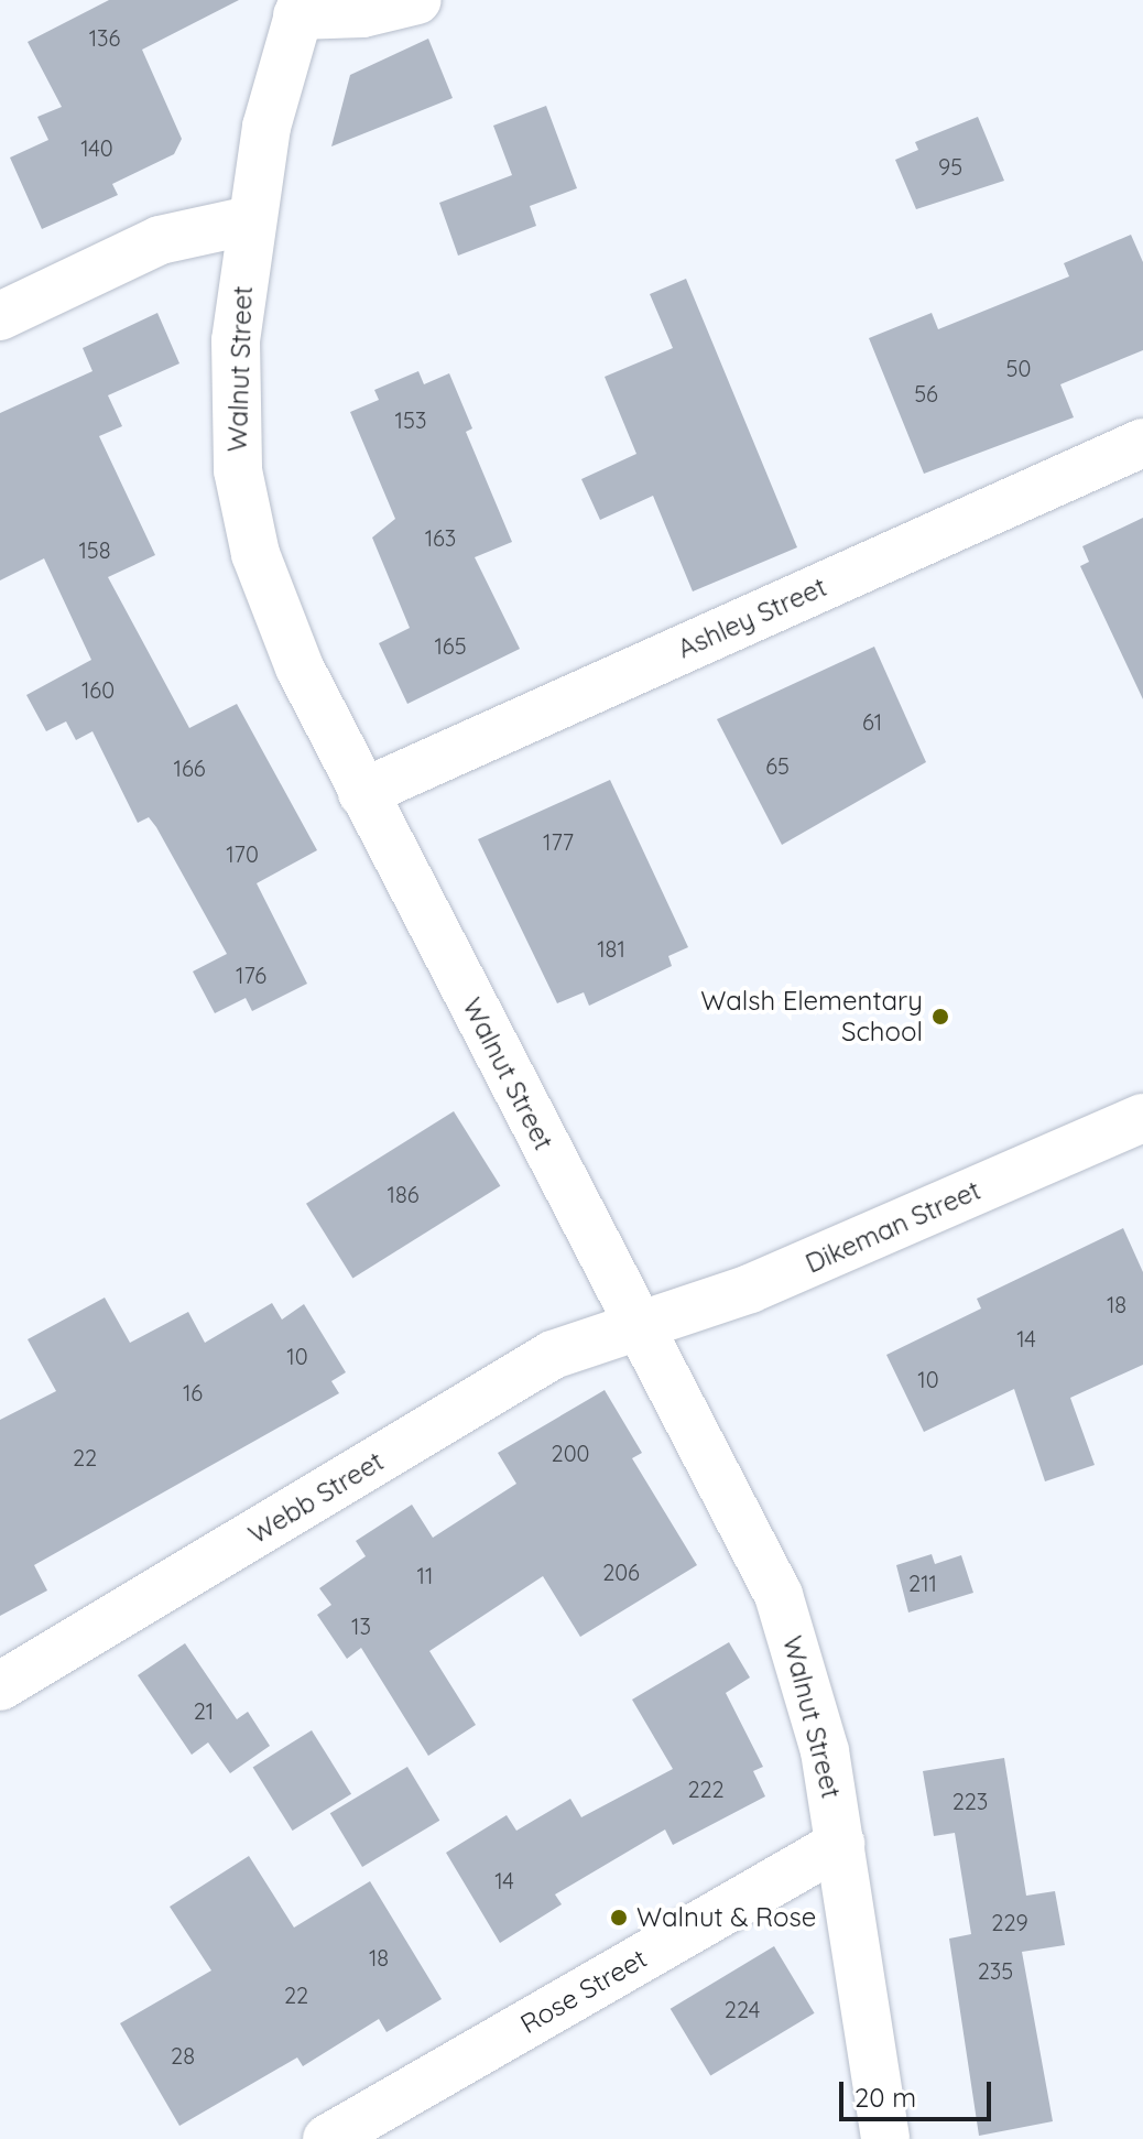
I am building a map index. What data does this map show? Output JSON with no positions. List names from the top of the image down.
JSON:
{
  "streets": {
    "street": [
      "Walnut Street",
      "Ashley Street",
      "Dikeman Street",
      "Webb Street",
      "Rose Street"
    ]
  },
  "crossings": [
    ["Walnut Street", "Ashley Street"],
    ["Walnut Street", "Dikeman Street"],
    ["Walnut Street", "Webb Street"],
    ["Walnut Street", "Rose Street"],
    ["Dikeman Street", "Webb Street"]
  ],
  "places": ["Walsh Elementary School", "Walnut & Rose"],
  "house_numbers": [
    "136",
    "140",
    "95",
    "50",
    "56",
    "153",
    "163",
    "158",
    "165",
    "160",
    "61",
    "65",
    "166",
    "177",
    "170",
    "181",
    "176",
    "186",
    "18",
    "14",
    "10",
    "10",
    "16",
    "200",
    "22",
    "206",
    "11",
    "211",
    "13",
    "21",
    "222",
    "223",
    "14",
    "229",
    "18",
    "235",
    "22",
    "224",
    "28"
  ],
  "scale_bar": "20 m"
}
